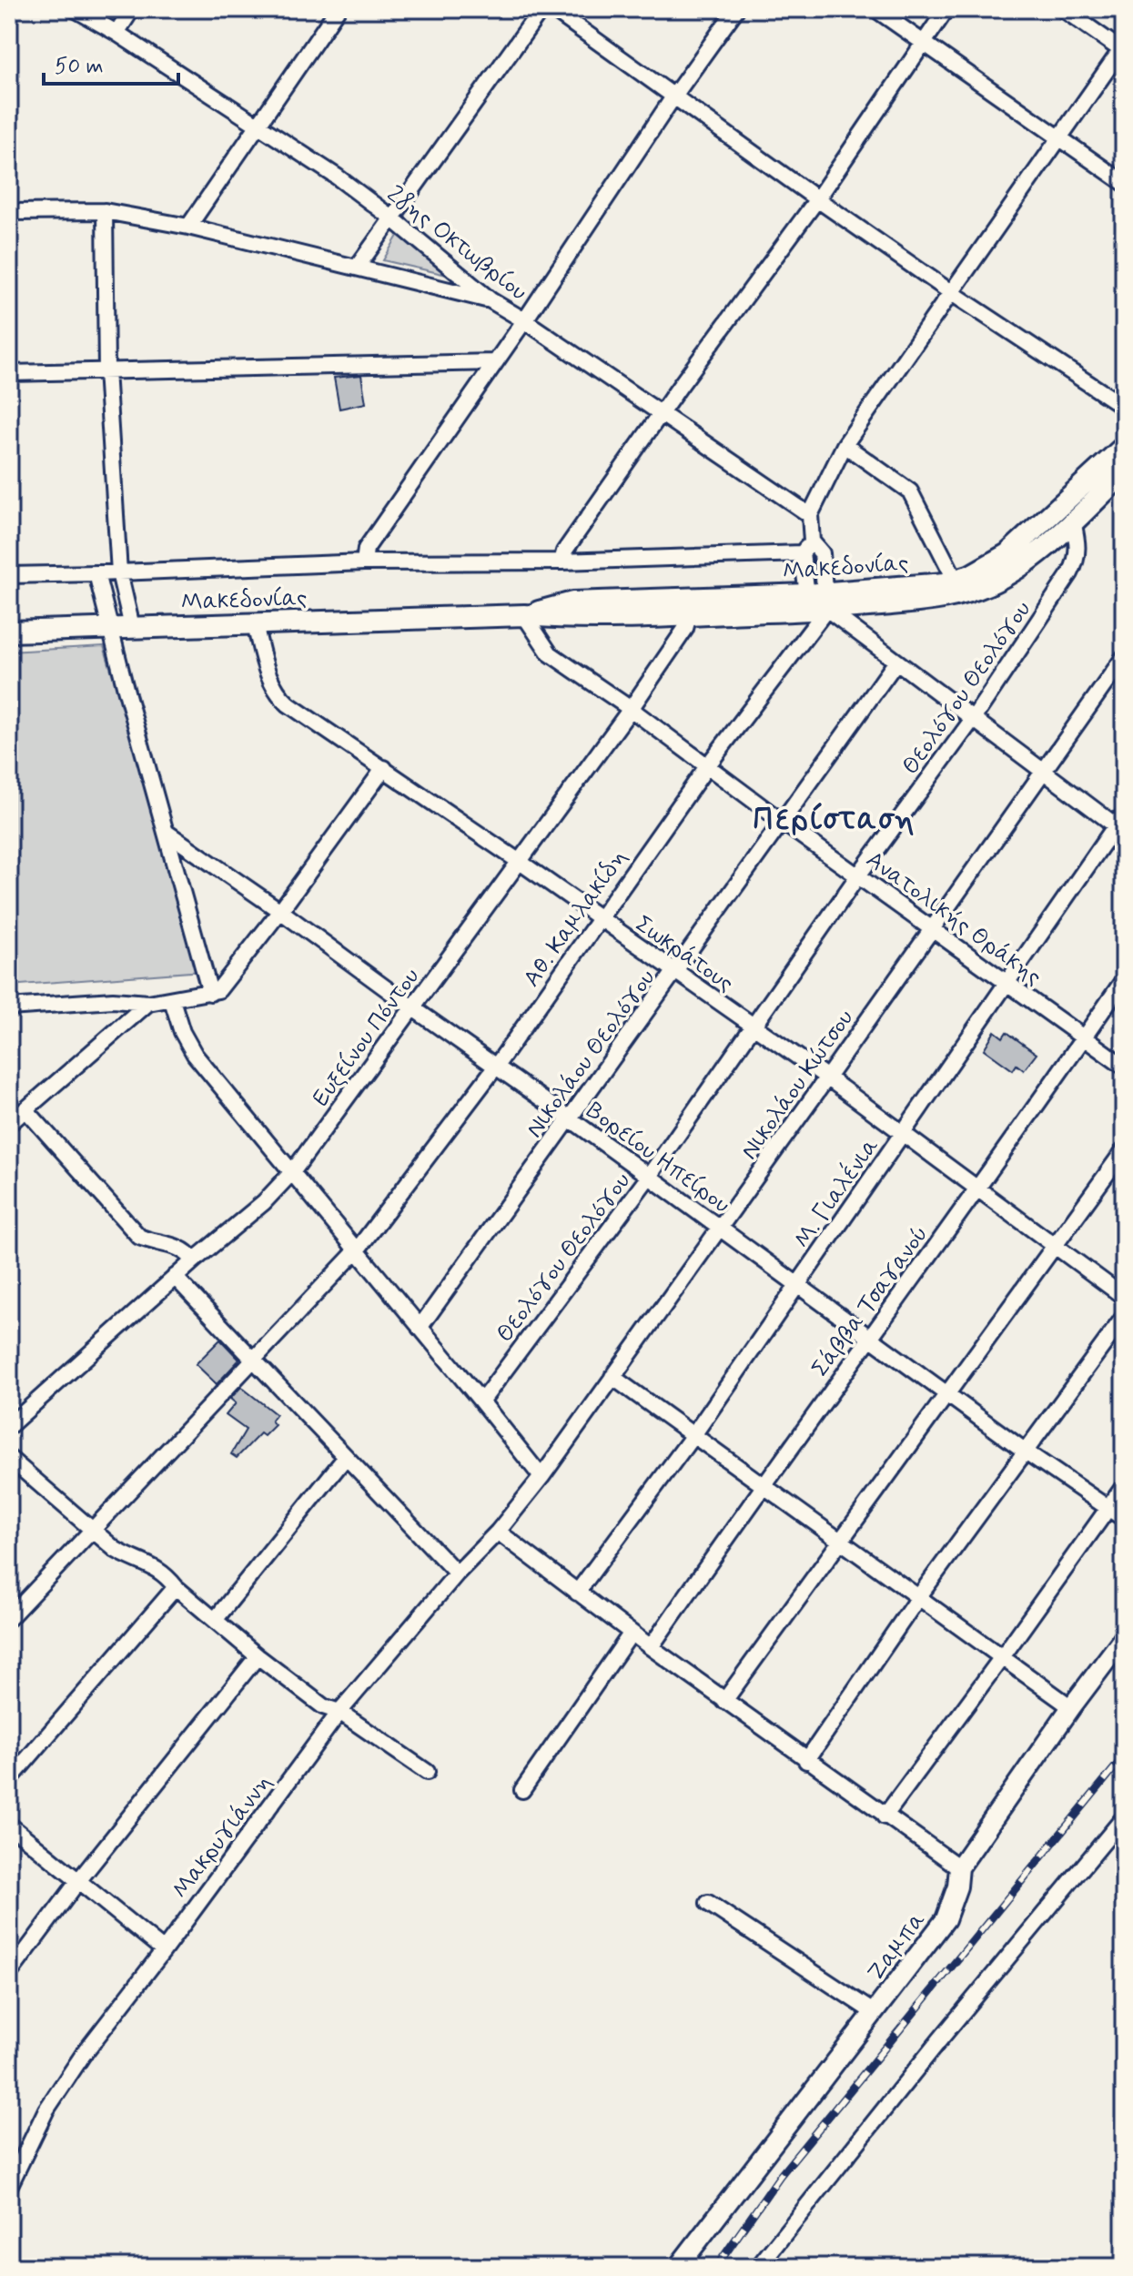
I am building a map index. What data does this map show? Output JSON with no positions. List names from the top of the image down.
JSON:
{
  "streets": {
    "main road": ["Μακεδονίας"],
    "street": [
      "28ης Οκτωβρίου",
      "Θεολόγου Θεολόγου",
      "Αθ. Καμλακίδη",
      "Ανατολικής Θράκης",
      "Σωκράτους",
      "Ευξείνου Πόντου",
      "Νικολάου Θεολόγου",
      "Νικολάου Κώτσου",
      "Βορείου Ηπείρου",
      "Μ. Γιαλένια",
      "Σάββα Τσαγανού",
      "Μακρυγιάννη",
      "Ζαμπα"
    ]
  },
  "crossings": [
    ["Μακεδονίας", "Θεολόγου Θεολόγου"],
    ["Μακεδονίας", "Αθ. Καμλακίδη"],
    ["Μακεδονίας", "Ανατολικής Θράκης"],
    ["Μακεδονίας", "Σωκράτους"],
    ["Μακεδονίας", "Ευξείνου Πόντου"],
    ["Θεολόγου Θεολόγου", "Ανατολικής Θράκης"],
    ["Θεολόγου Θεολόγου", "Σωκράτους"],
    ["Θεολόγου Θεολόγου", "Βορείου Ηπείρου"],
    ["Αθ. Καμλακίδη", "Ανατολικής Θράκης"],
    ["Αθ. Καμλακίδη", "Σωκράτους"],
    ["Αθ. Καμλακίδη", "Βορείου Ηπείρου"],
    ["Ανατολικής Θράκης", "Ευξείνου Πόντου"],
    ["Ανατολικής Θράκης", "Νικολάου Θεολόγου"],
    ["Ανατολικής Θράκης", "Νικολάου Κώτσου"],
    ["Ανατολικής Θράκης", "Μ. Γιαλένια"],
    ["Ανατολικής Θράκης", "Σάββα Τσαγανού"],
    ["Σωκράτους", "Ευξείνου Πόντου"],
    ["Σωκράτους", "Νικολάου Θεολόγου"],
    ["Σωκράτους", "Νικολάου Κώτσου"],
    ["Σωκράτους", "Μ. Γιαλένια"],
    ["Σωκράτους", "Σάββα Τσαγανού"],
    ["Ευξείνου Πόντου", "Βορείου Ηπείρου"],
    ["Νικολάου Θεολόγου", "Βορείου Ηπείρου"],
    ["Νικολάου Κώτσου", "Βορείου Ηπείρου"],
    ["Νικολάου Κώτσου", "Μακρυγιάννη"],
    ["Βορείου Ηπείρου", "Μ. Γιαλένια"],
    ["Βορείου Ηπείρου", "Σάββα Τσαγανού"]
  ],
  "districts": ["Περίσταση"],
  "scale_bar": "50 m"
}
